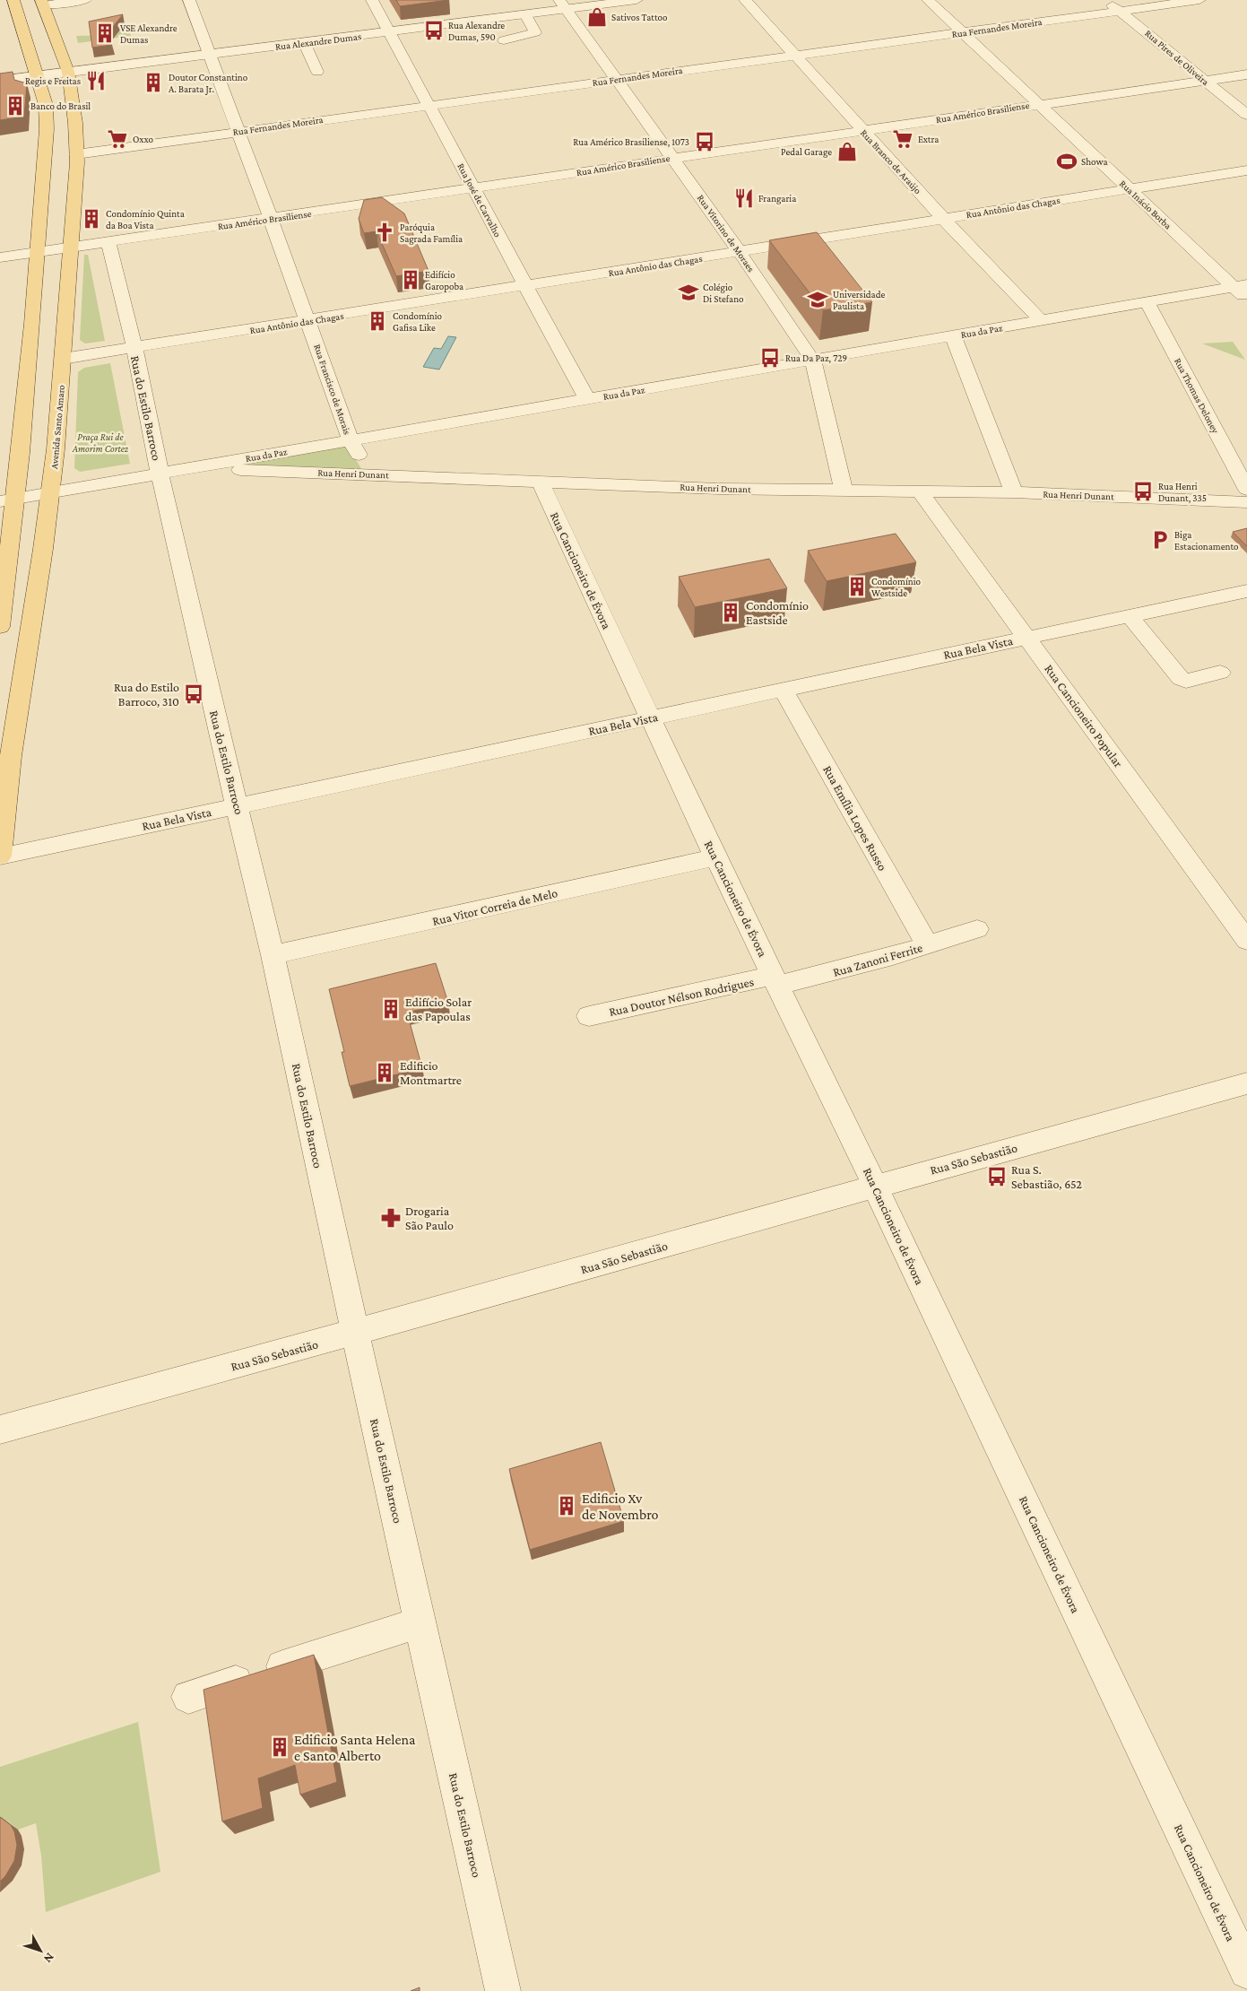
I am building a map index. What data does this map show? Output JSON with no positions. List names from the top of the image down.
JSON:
{
  "streets": {
    "main road": ["Avenida Santo Amaro"],
    "street": [
      "Rua Fernandes Moreira",
      "Rua Alexandre Dumas",
      "Rua Pires de Oliveira",
      "Rua Américo Brasiliense",
      "Rua Branco de Araújo",
      "Rua José de Carvalho",
      "Rua Inácio Borba",
      "Rua Antônio das Chagas",
      "Rua Vitorino de Moraes",
      "Rua da Paz",
      "Rua Francisco de Morais",
      "Rua Thomas Deloney",
      "Rua do Estilo Barroco",
      "Rua Henri Dunant",
      "Rua Cancioneiro de Évora",
      "Rua Bela Vista",
      "Rua Cancioneiro Popular",
      "Rua Emília Lopes Russo",
      "Rua Vitor Correia de Melo",
      "Rua Zanoni Ferrite",
      "Rua Doutor Nélson Rodrigues",
      "Rua São Sebastião"
    ]
  },
  "crossings": [
    ["Rua Fernandes Moreira", "Rua Pires de Oliveira"],
    ["Rua Fernandes Moreira", "Rua Branco de Araújo"],
    ["Rua Fernandes Moreira", "Rua José de Carvalho"],
    ["Rua Fernandes Moreira", "Rua Inácio Borba"],
    ["Rua Fernandes Moreira", "Rua Vitorino de Moraes"],
    ["Rua Fernandes Moreira", "Rua Francisco de Morais"],
    ["Rua Fernandes Moreira", "Avenida Santo Amaro"],
    ["Rua Alexandre Dumas", "Rua José de Carvalho"],
    ["Rua Alexandre Dumas", "Rua Vitorino de Moraes"],
    ["Rua Alexandre Dumas", "Rua Francisco de Morais"],
    ["Rua Alexandre Dumas", "Avenida Santo Amaro"],
    ["Rua Pires de Oliveira", "Rua Américo Brasiliense"],
    ["Rua Américo Brasiliense", "Rua Branco de Araújo"],
    ["Rua Américo Brasiliense", "Rua José de Carvalho"],
    ["Rua Américo Brasiliense", "Rua Inácio Borba"],
    ["Rua Américo Brasiliense", "Rua Vitorino de Moraes"],
    ["Rua Américo Brasiliense", "Rua Francisco de Morais"],
    ["Rua Américo Brasiliense", "Rua do Estilo Barroco"],
    ["Rua Américo Brasiliense", "Avenida Santo Amaro"],
    ["Rua Branco de Araújo", "Rua Antônio das Chagas"],
    ["Rua Branco de Araújo", "Rua da Paz"],
    ["Rua José de Carvalho", "Rua Antônio das Chagas"],
    ["Rua José de Carvalho", "Rua da Paz"],
    ["Rua Inácio Borba", "Rua Antônio das Chagas"],
    ["Rua Inácio Borba", "Rua da Paz"],
    ["Rua Antônio das Chagas", "Rua Vitorino de Moraes"],
    ["Rua Antônio das Chagas", "Rua Francisco de Morais"],
    ["Rua Antônio das Chagas", "Rua do Estilo Barroco"],
    ["Rua Antônio das Chagas", "Avenida Santo Amaro"],
    ["Rua Vitorino de Moraes", "Rua da Paz"],
    ["Rua Vitorino de Moraes", "Rua Henri Dunant"],
    ["Rua da Paz", "Rua Francisco de Morais"],
    ["Rua da Paz", "Rua Thomas Deloney"],
    ["Rua da Paz", "Rua do Estilo Barroco"],
    ["Rua da Paz", "Avenida Santo Amaro"],
    ["Rua da Paz", "Rua Henri Dunant"],
    ["Rua Francisco de Morais", "Rua Henri Dunant"],
    ["Rua do Estilo Barroco", "Rua Bela Vista"],
    ["Rua do Estilo Barroco", "Rua Vitor Correia de Melo"],
    ["Rua do Estilo Barroco", "Rua São Sebastião"],
    ["Avenida Santo Amaro", "Rua Bela Vista"],
    ["Rua Henri Dunant", "Rua Cancioneiro de Évora"],
    ["Rua Henri Dunant", "Rua Cancioneiro Popular"],
    ["Rua Cancioneiro de Évora", "Rua Bela Vista"],
    ["Rua Cancioneiro de Évora", "Rua Vitor Correia de Melo"],
    ["Rua Cancioneiro de Évora", "Rua Zanoni Ferrite"],
    ["Rua Cancioneiro de Évora", "Rua Doutor Nélson Rodrigues"],
    ["Rua Cancioneiro de Évora", "Rua São Sebastião"],
    ["Rua Bela Vista", "Rua Cancioneiro Popular"],
    ["Rua Bela Vista", "Rua Emília Lopes Russo"],
    ["Rua Emília Lopes Russo", "Rua Zanoni Ferrite"],
    ["Rua Zanoni Ferrite", "Rua Doutor Nélson Rodrigues"]
  ],
  "parks": ["Praça Rui de Amorim Cortez"],
  "places": {
    "shop": ["Sativos Tattoo", "Pedal Garage"],
    "bus stop": [
      "Rua Alexandre Dumas, 590",
      "Rua Américo Brasiliense, 1073",
      "Rua Da Paz, 729",
      "Rua Henri Dunant, 335",
      "Rua do Estilo Barroco, 310",
      "Rua S. Sebastião, 652"
    ],
    "building": [
      "VSE Alexandre Dumas",
      "Doutor Constantino A. Barata Jr.",
      "Banco do Brasil",
      "Condomínio Quinta da Boa Vista",
      "Edifício Garopoba",
      "Condomínio Gafisa Like",
      "Condomínio Westside",
      "Condomínio Eastside",
      "Edifício Solar das Papoulas",
      "Edificio Montmartre",
      "Edificio Xv de Novembro",
      "Edificio Santa Helena e Santo Alberto"
    ],
    "restaurant": ["Regis e Freitas", "Frangaria"],
    "supermarket": ["Oxxo", "Extra"],
    "sports": ["Showa"],
    "church": ["Paróquia Sagrada Família"],
    "school or university": ["Colégio Di Stefano", "Universidade Paulista"],
    "parking": ["Biga Estacionamento"],
    "pharmacy": ["Drogaria São Paulo"]
  },
  "north": "bottom right"
}
